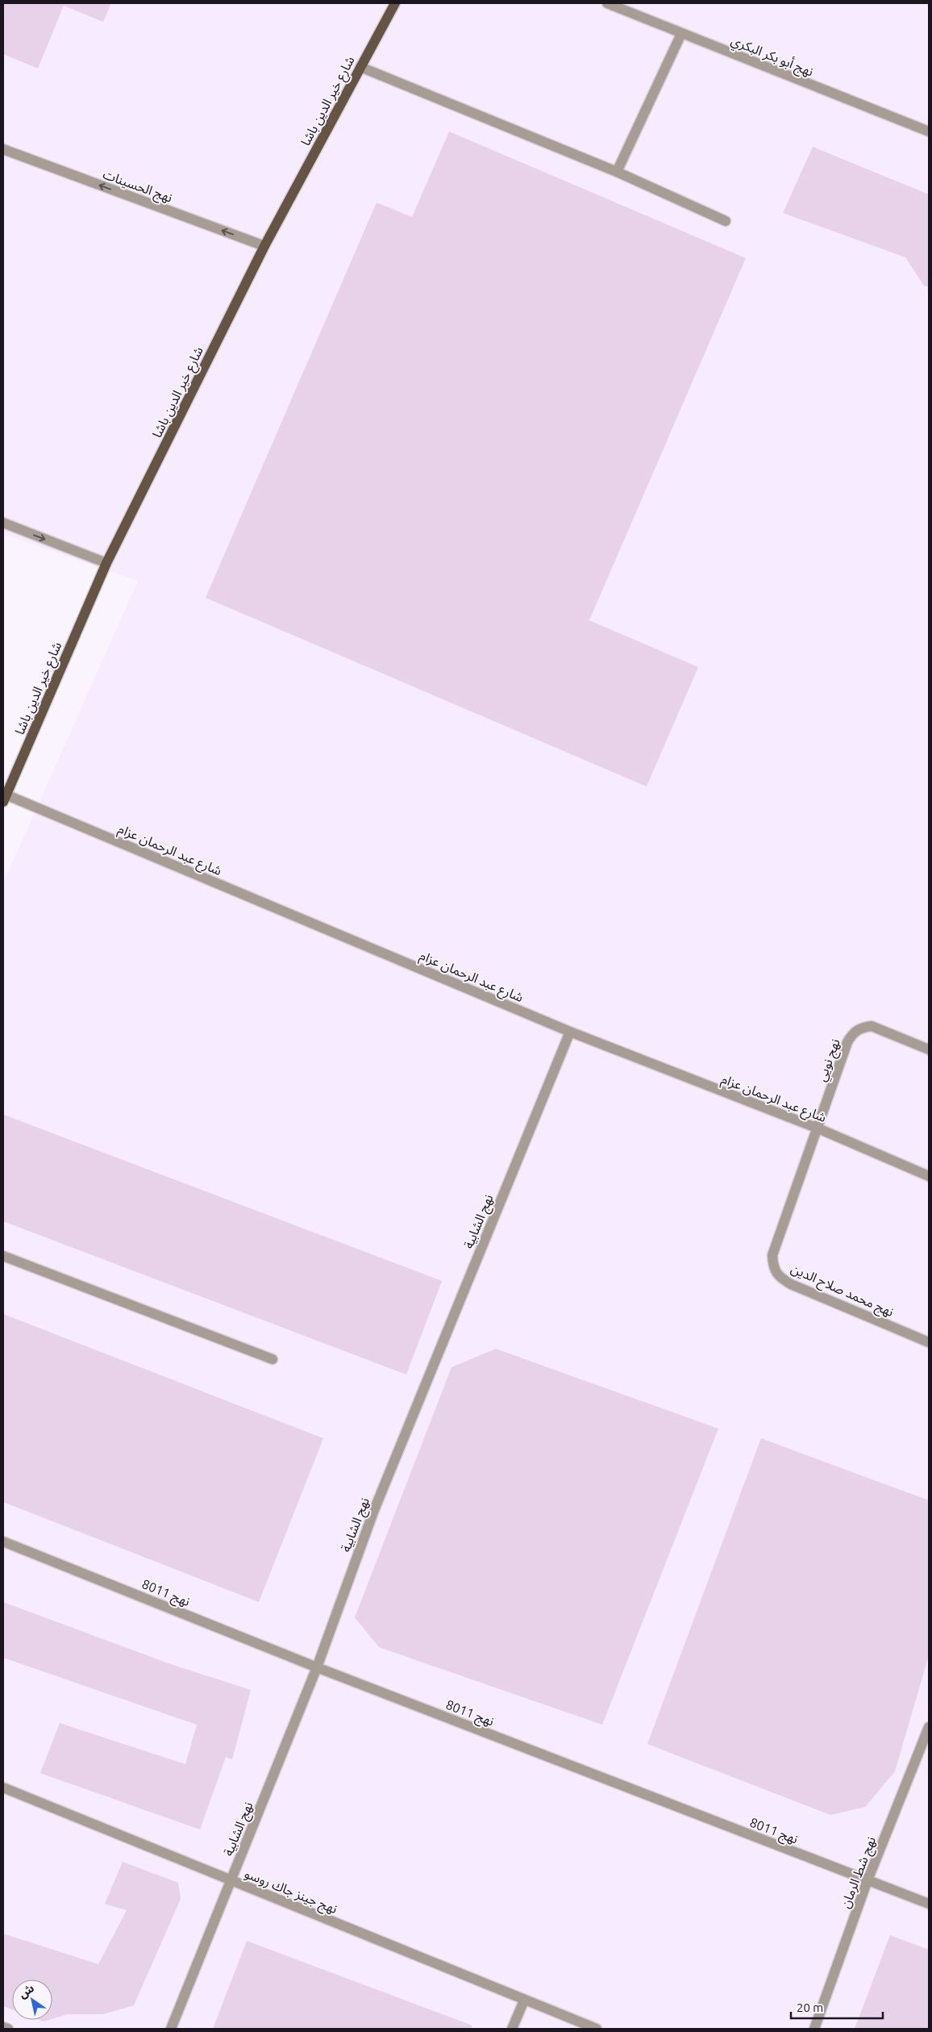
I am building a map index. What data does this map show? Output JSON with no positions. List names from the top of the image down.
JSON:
{
  "streets": {
    "main road": ["شارع خير الدين باشا"],
    "street": [
      "نهج أبو بكر البكري",
      "نهج الحسينات",
      "شارع عبد الرحمان عزام",
      "نهج نويي",
      "نهج الشابية",
      "نهج محمد صلاح الدين",
      "نهج 8011",
      "نهج شط الرمان",
      "نهج جينز جاك روسو"
    ]
  },
  "crossings": [
    ["شارع خير الدين باشا", "نهج الحسينات"],
    ["شارع خير الدين باشا", "شارع عبد الرحمان عزام"],
    ["شارع عبد الرحمان عزام", "نهج نويي"],
    ["شارع عبد الرحمان عزام", "نهج الشابية"],
    ["شارع عبد الرحمان عزام", "نهج محمد صلاح الدين"],
    ["نهج نويي", "نهج محمد صلاح الدين"],
    ["نهج الشابية", "نهج 8011"],
    ["نهج الشابية", "نهج جينز جاك روسو"],
    ["نهج 8011", "نهج شط الرمان"]
  ],
  "one_way": ["نهج الحسينات"],
  "scale_bar": "20 m",
  "north": "top left"
}
